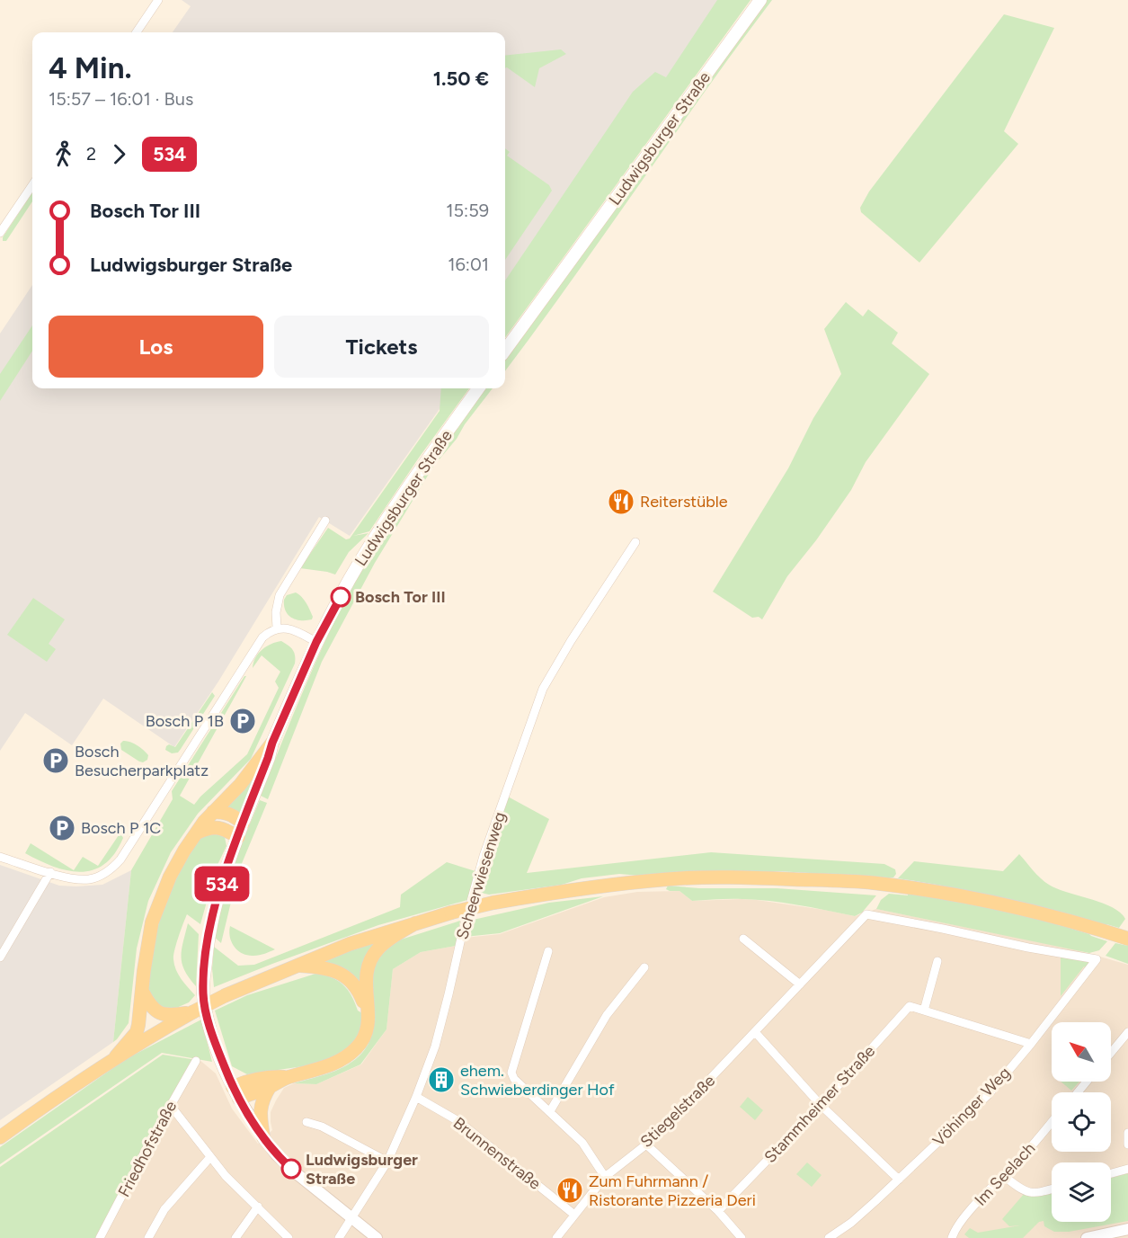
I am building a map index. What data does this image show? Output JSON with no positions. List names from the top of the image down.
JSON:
{
  "streets": {
    "main road": ["Ludwigsburger Straße"],
    "street": [
      "Scheerwiesenweg",
      "Stammheimer Straße",
      "Vöhinger Weg",
      "Stiegelstraße",
      "Friedhofstraße",
      "Brunnenstraße",
      "Im Seelach"
    ]
  },
  "crossings": [
    ["Ludwigsburger Straße", "Scheerwiesenweg"],
    ["Scheerwiesenweg", "Brunnenstraße"],
    ["Stammheimer Straße", "Vöhinger Weg"],
    ["Vöhinger Weg", "Stiegelstraße"],
    ["Stiegelstraße", "Brunnenstraße"]
  ],
  "places": {
    "restaurant": ["Reiterstüble", "Zum Fuhrmann / Ristorante Pizzeria Deri"],
    "other": ["Bosch Tor III", "Ludwigsburger Straße"],
    "parking": ["Bosch P 1B", "Bosch Besucherparkplatz", "Bosch P 1C"],
    "building": ["ehem. Schwieberdinger Hof"]
  },
  "lines": ["bus line 534"],
  "north": "top left",
  "page": {
    "on_map": "534",
    "heading": ["4 Min.", "15:57 – 16:01 · Bus", "1.50 €"],
    "legs": ["2", "534"],
    "list": [
      {
        "name": "Bosch Tor III",
        "value": "15:59"
      },
      {
        "name": "Ludwigsburger Straße",
        "value": "16:01"
      }
    ],
    "buttons": ["Los", "Tickets"]
  }
}
